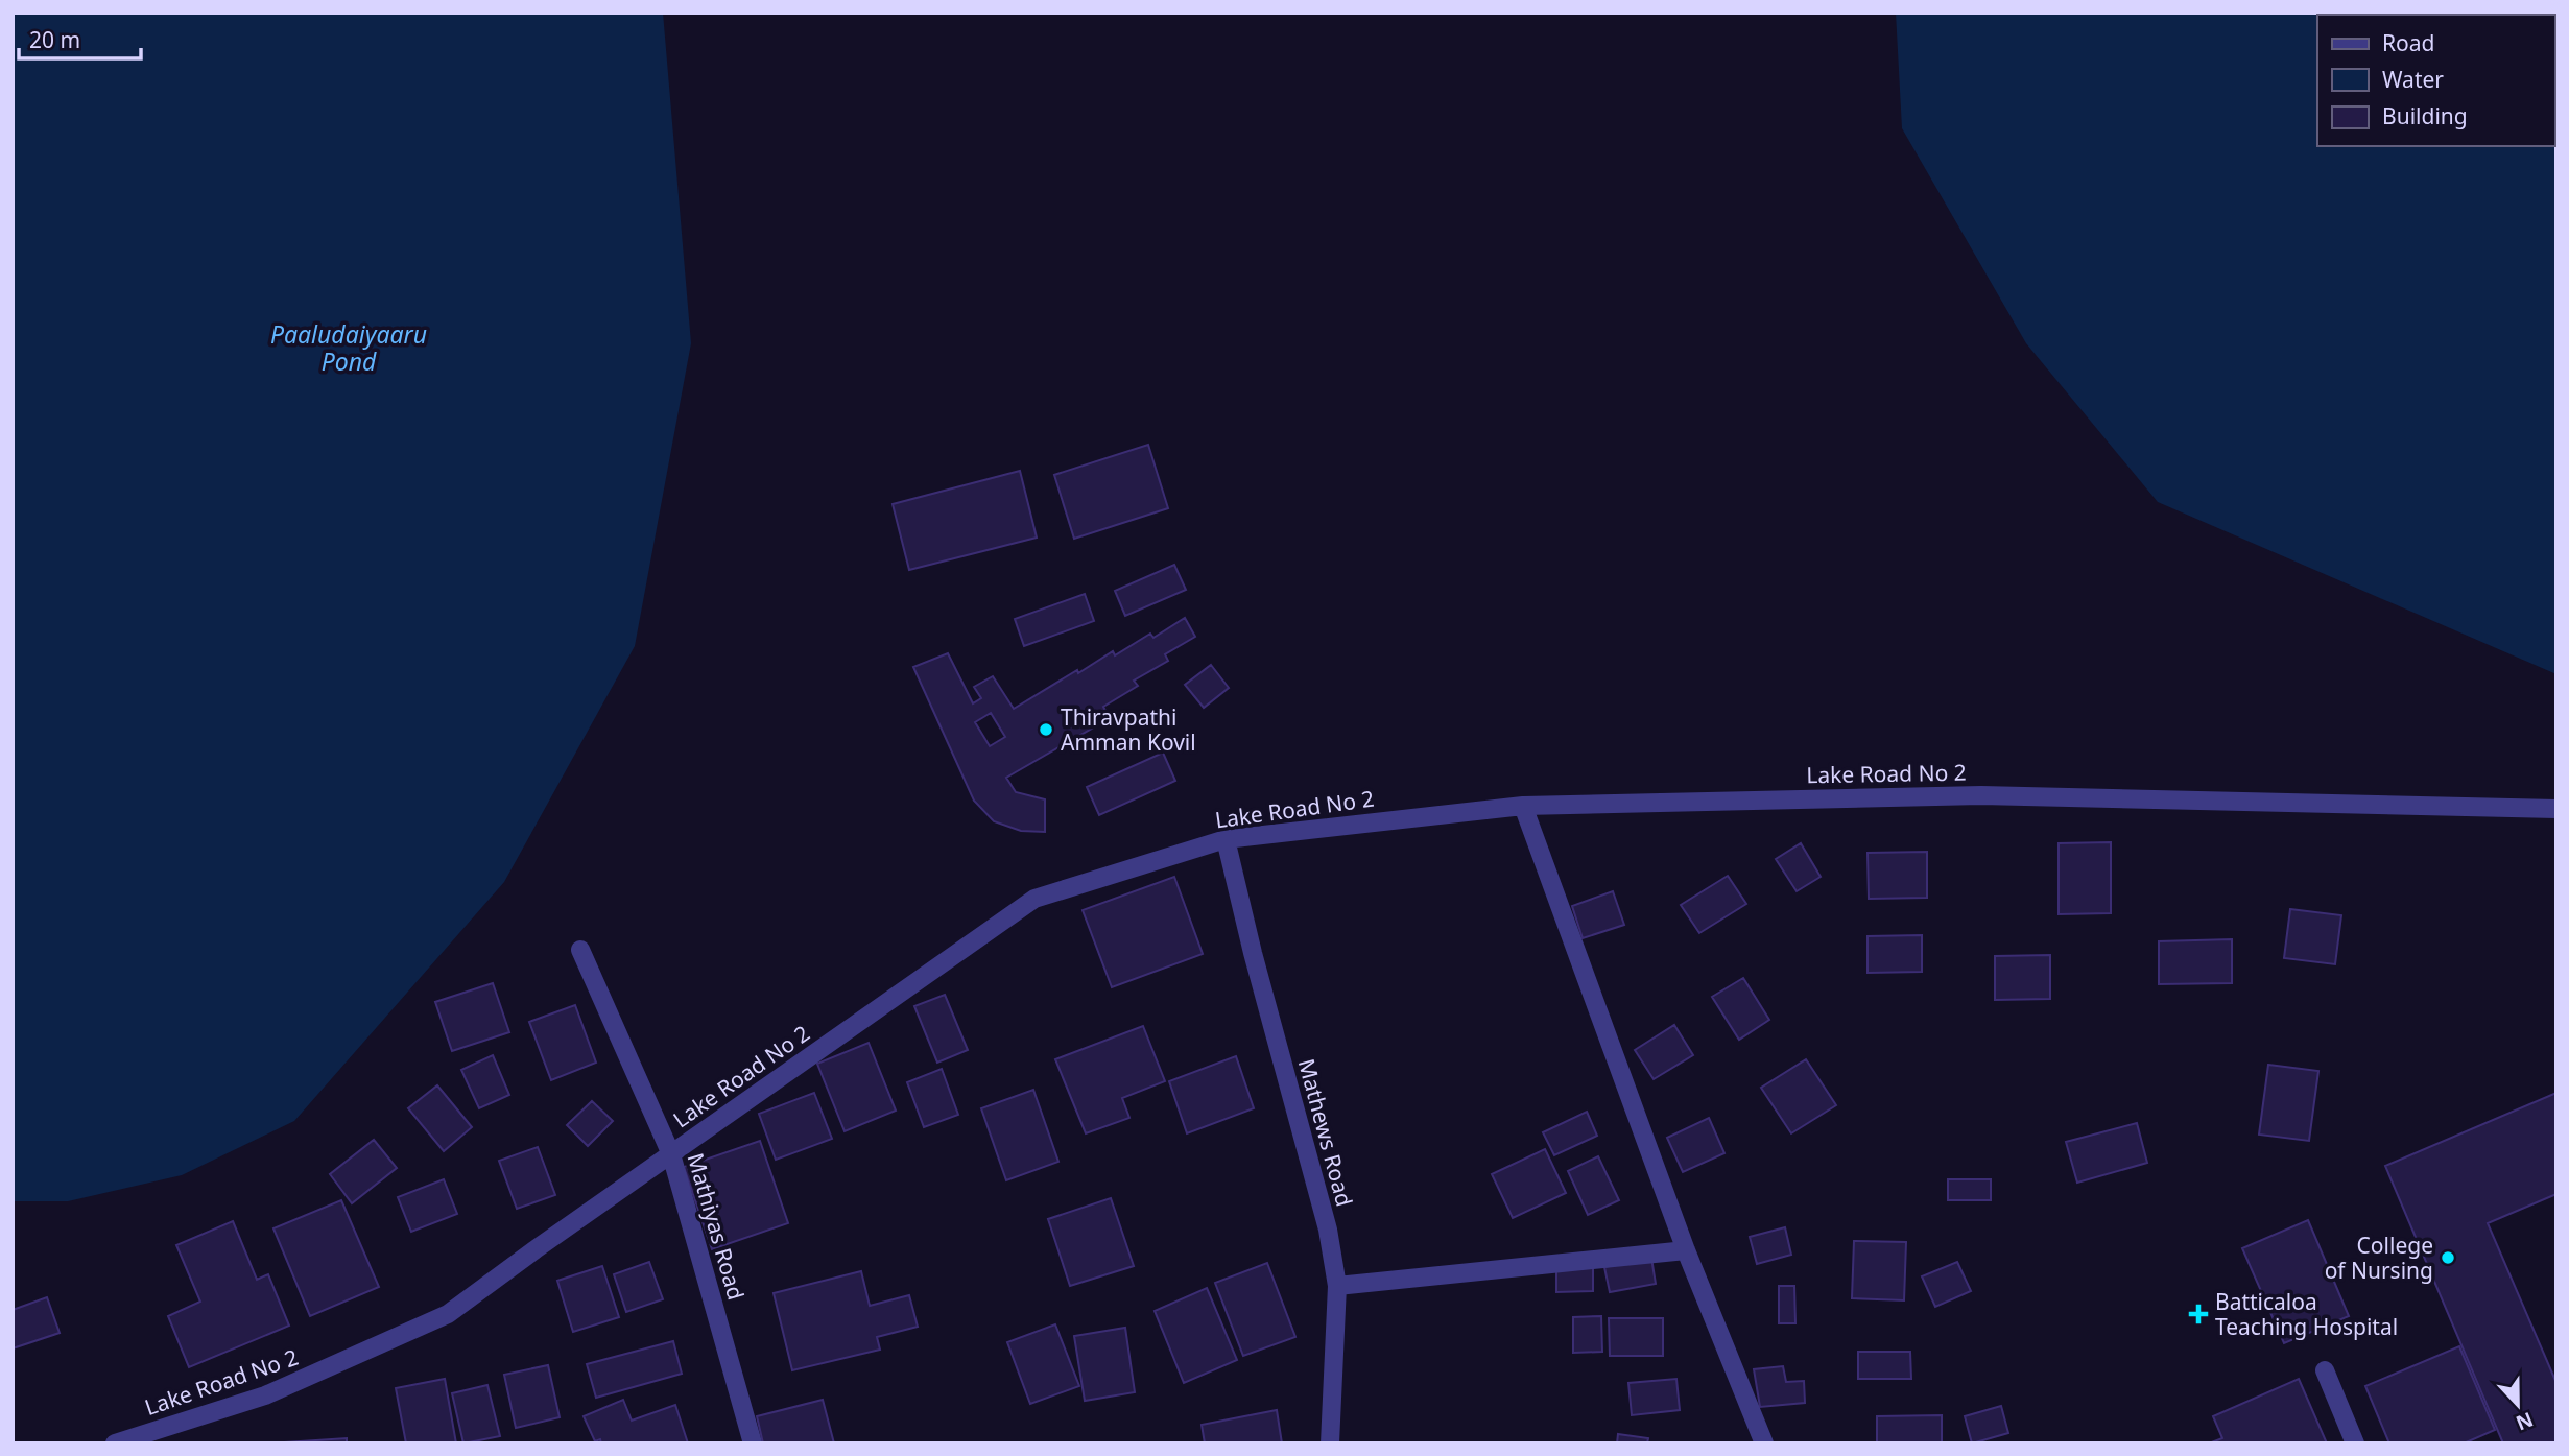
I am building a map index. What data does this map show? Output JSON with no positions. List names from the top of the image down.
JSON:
{
  "streets": {
    "street": ["Lake Road No 2", "Mathews Road", "Mathiyas Road"]
  },
  "crossings": [
    ["Lake Road No 2", "Mathews Road"],
    ["Lake Road No 2", "Mathiyas Road"]
  ],
  "water": ["Paaludaiyaaru Pond"],
  "places": {
    "other": ["Thiravpathi Amman Kovil", "College of Nursing"],
    "health": ["Batticaloa Teaching Hospital"]
  },
  "legend": ["Road", "Water", "Building"],
  "scale_bar": "20 m",
  "north": "bottom"
}
